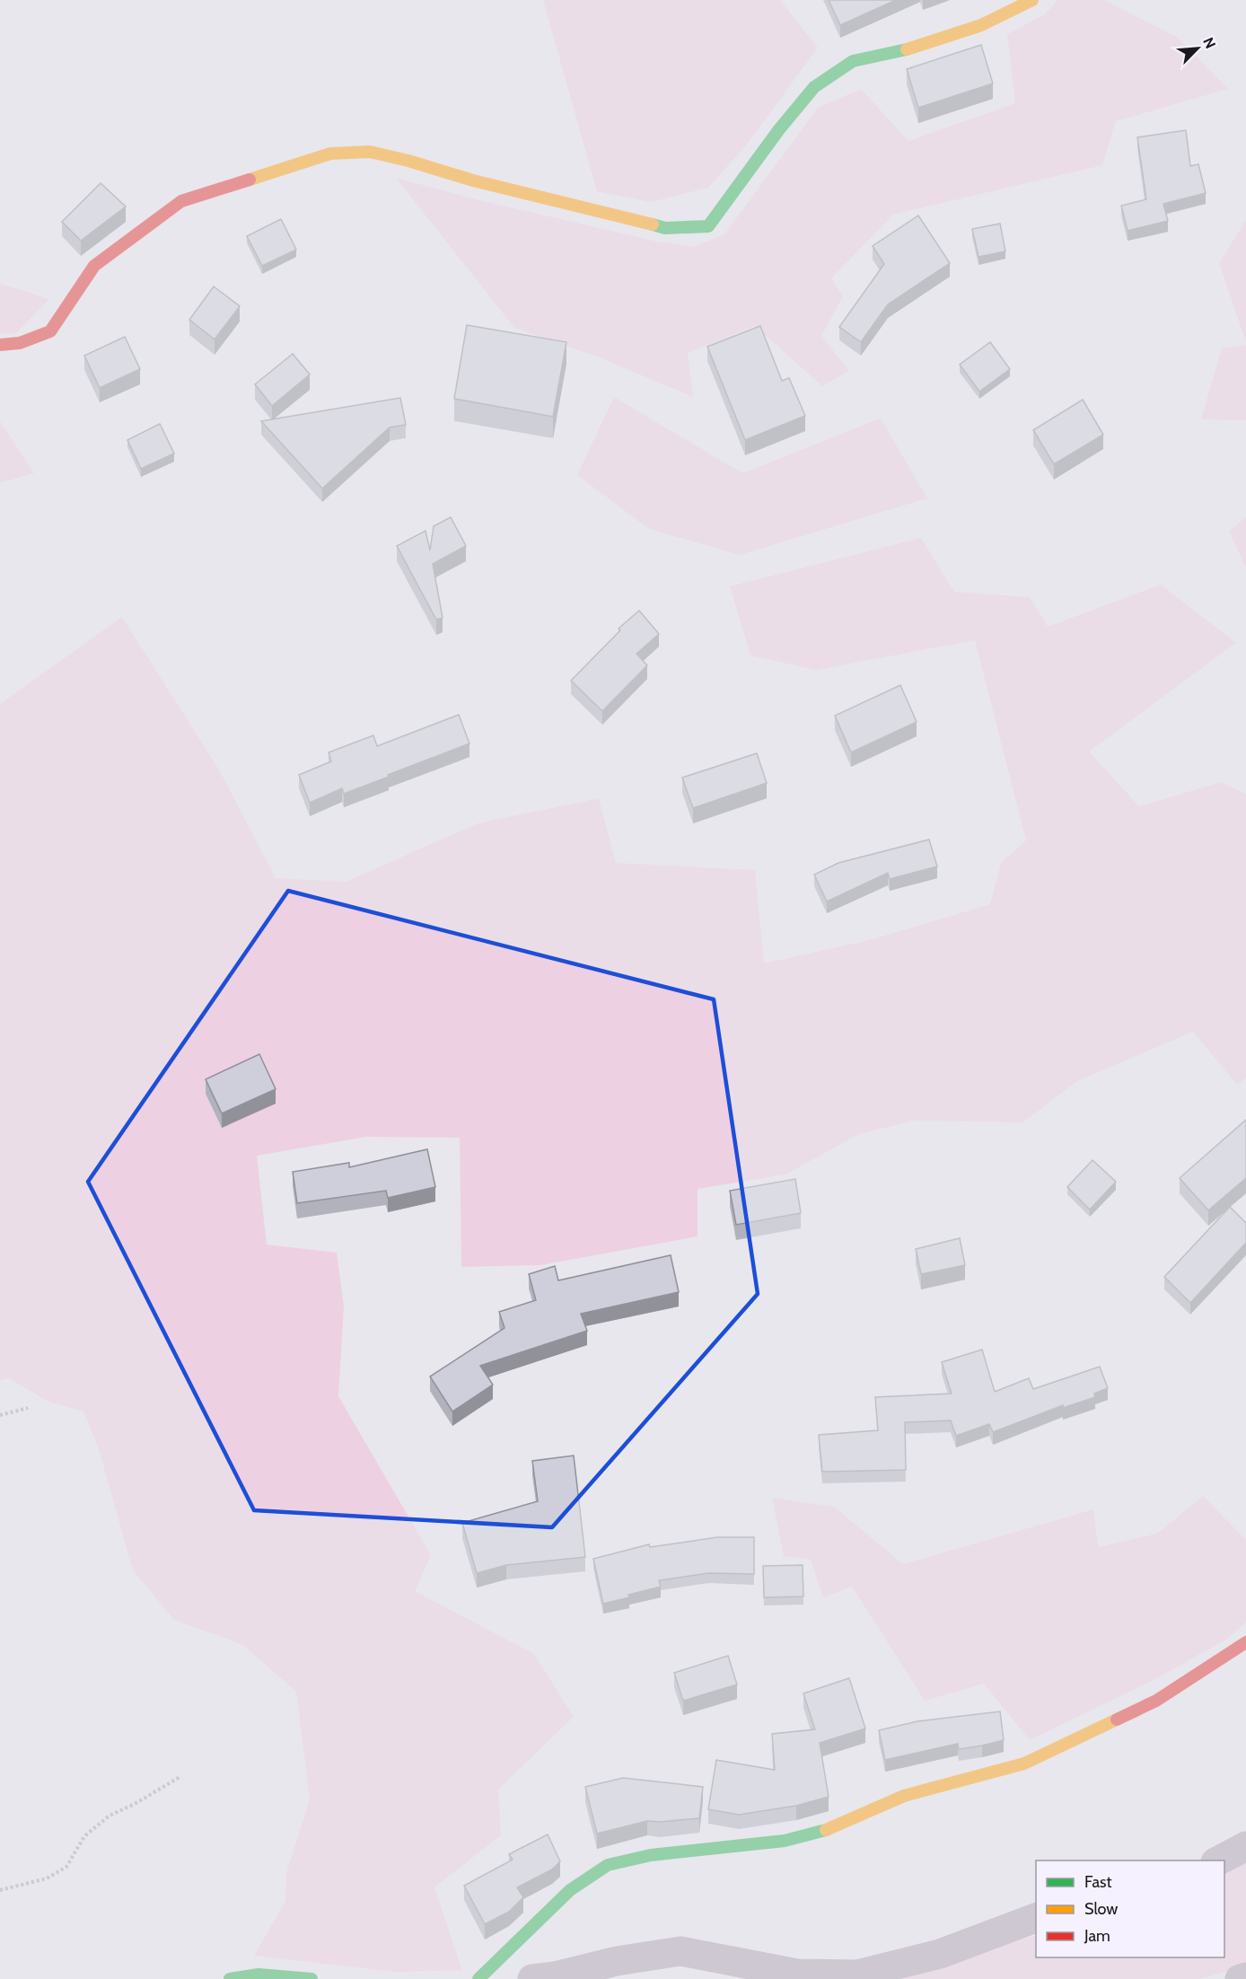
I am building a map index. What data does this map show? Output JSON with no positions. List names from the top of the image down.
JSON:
{
  "legend": ["Fast", "Slow", "Jam"],
  "north": "top right"
}
